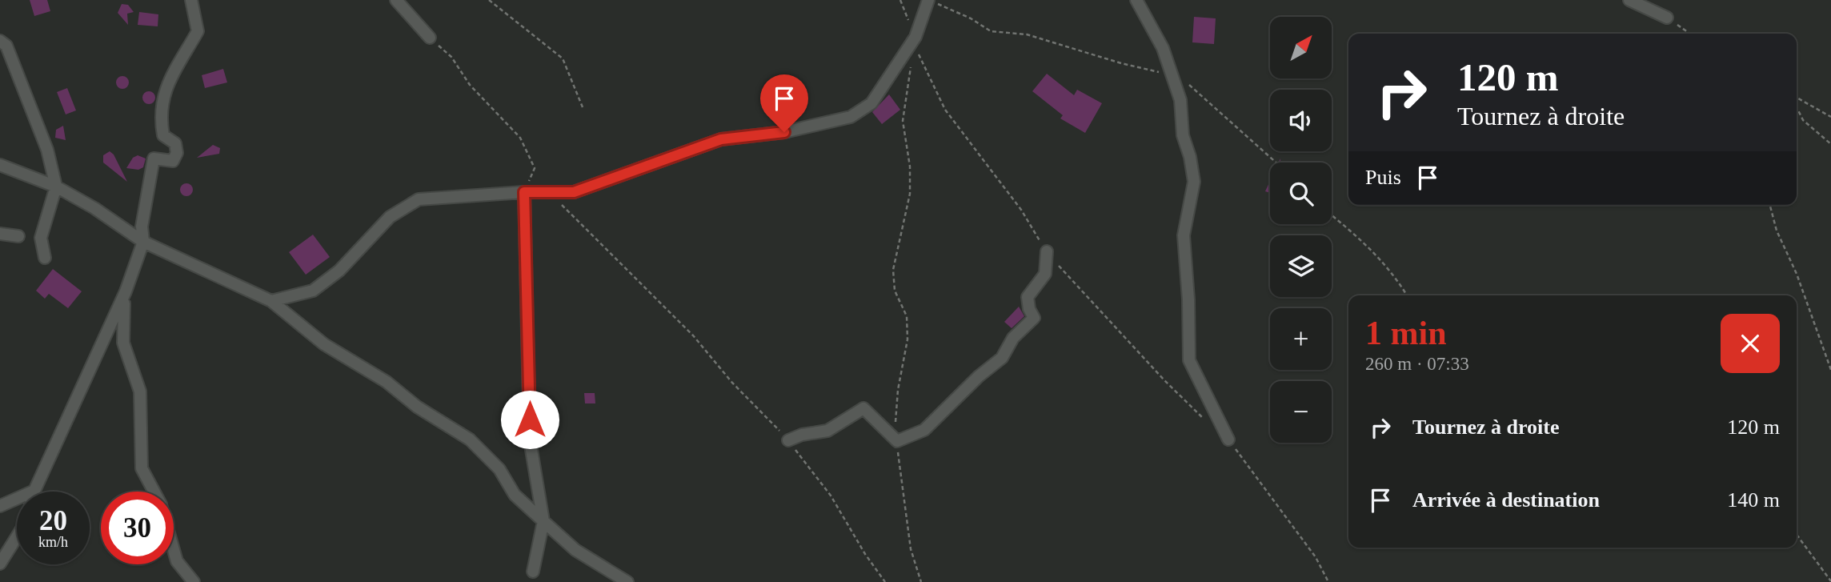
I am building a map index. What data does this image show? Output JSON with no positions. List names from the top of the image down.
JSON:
{
  "north": "top right",
  "page": {
    "map_buttons": ["+", "−"],
    "turn": ["120 m", "Tournez à droite"],
    "then": "Puis",
    "heading": ["1 min", "260 m · 07:33"],
    "list": [
      {
        "name": "Tournez à droite",
        "value": "120 m"
      },
      {
        "name": "Arrivée à destination",
        "value": "140 m"
      }
    ],
    "speed": "20 km/h",
    "limit": "30"
  }
}
